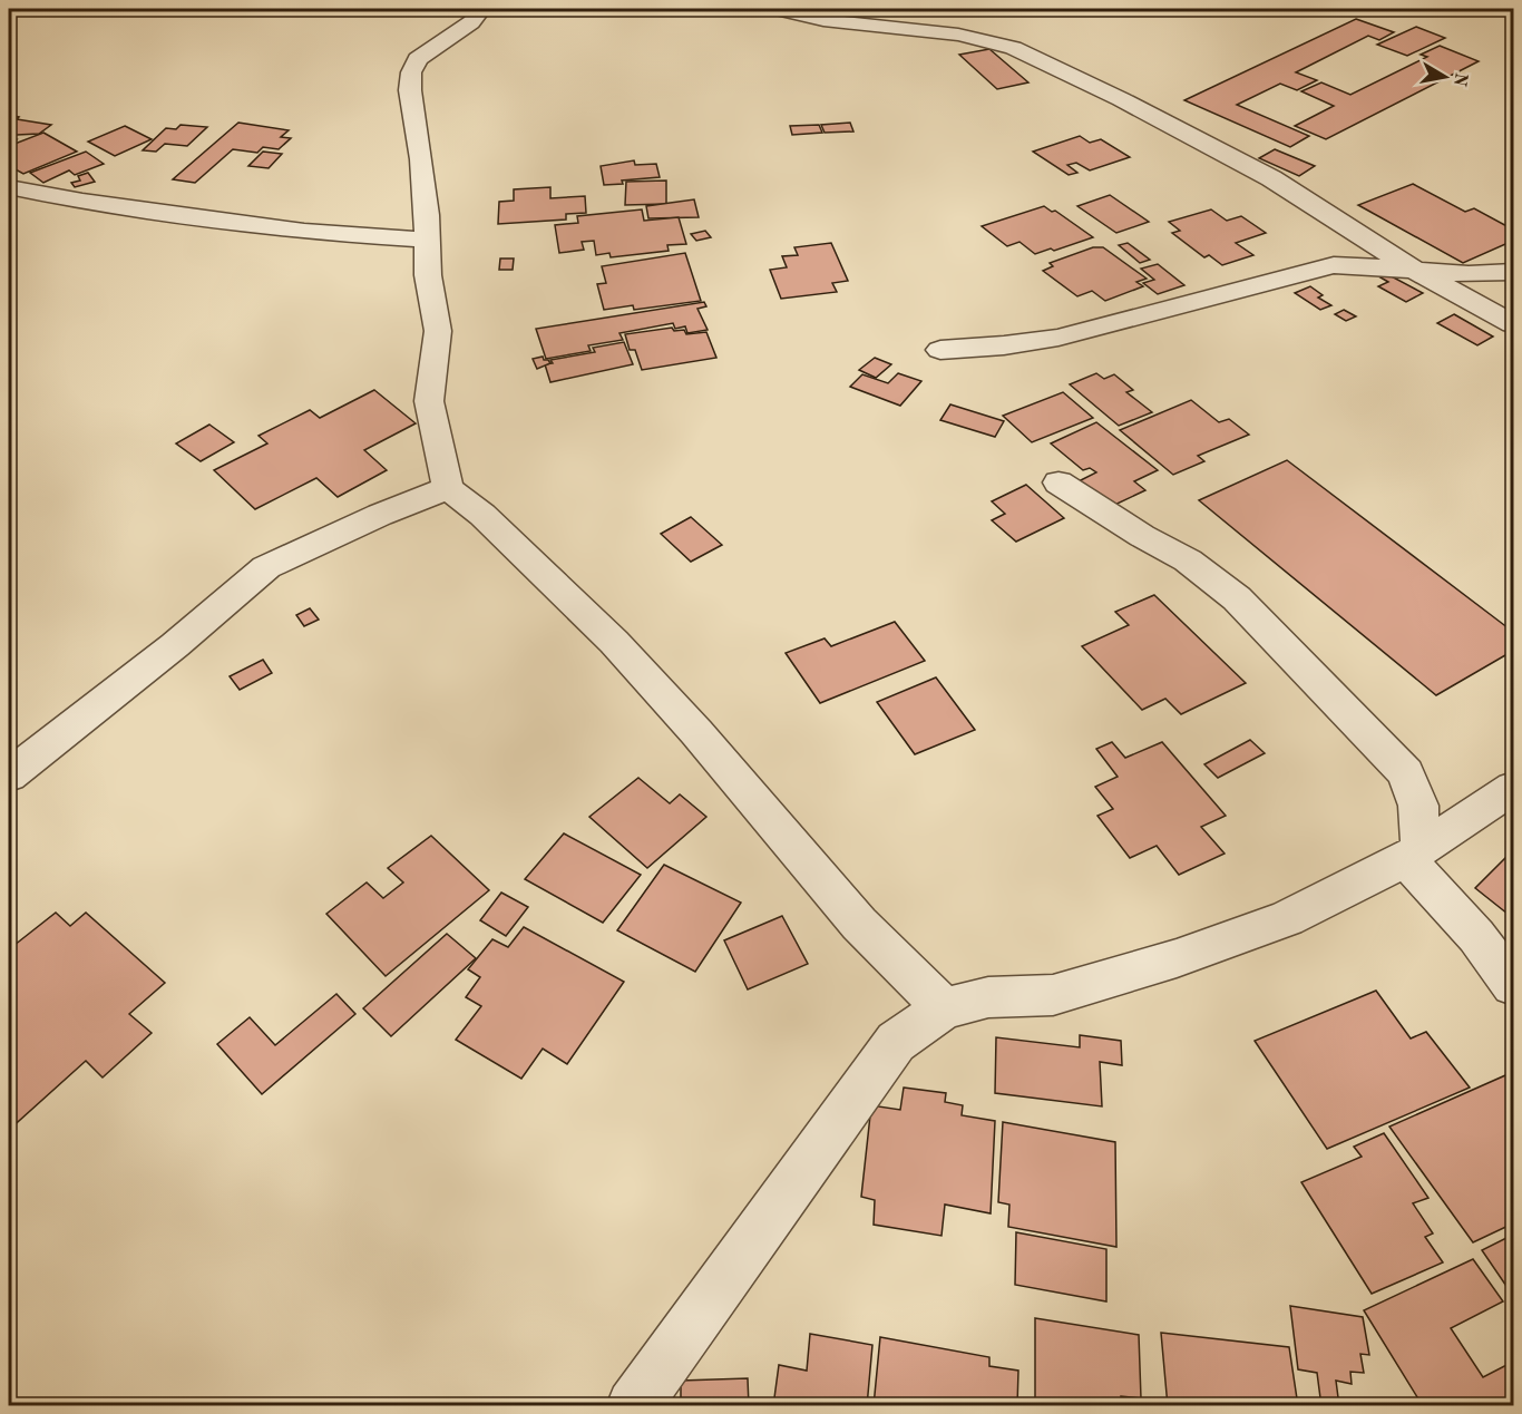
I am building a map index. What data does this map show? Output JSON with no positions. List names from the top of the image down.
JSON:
{
  "north": "right"
}
